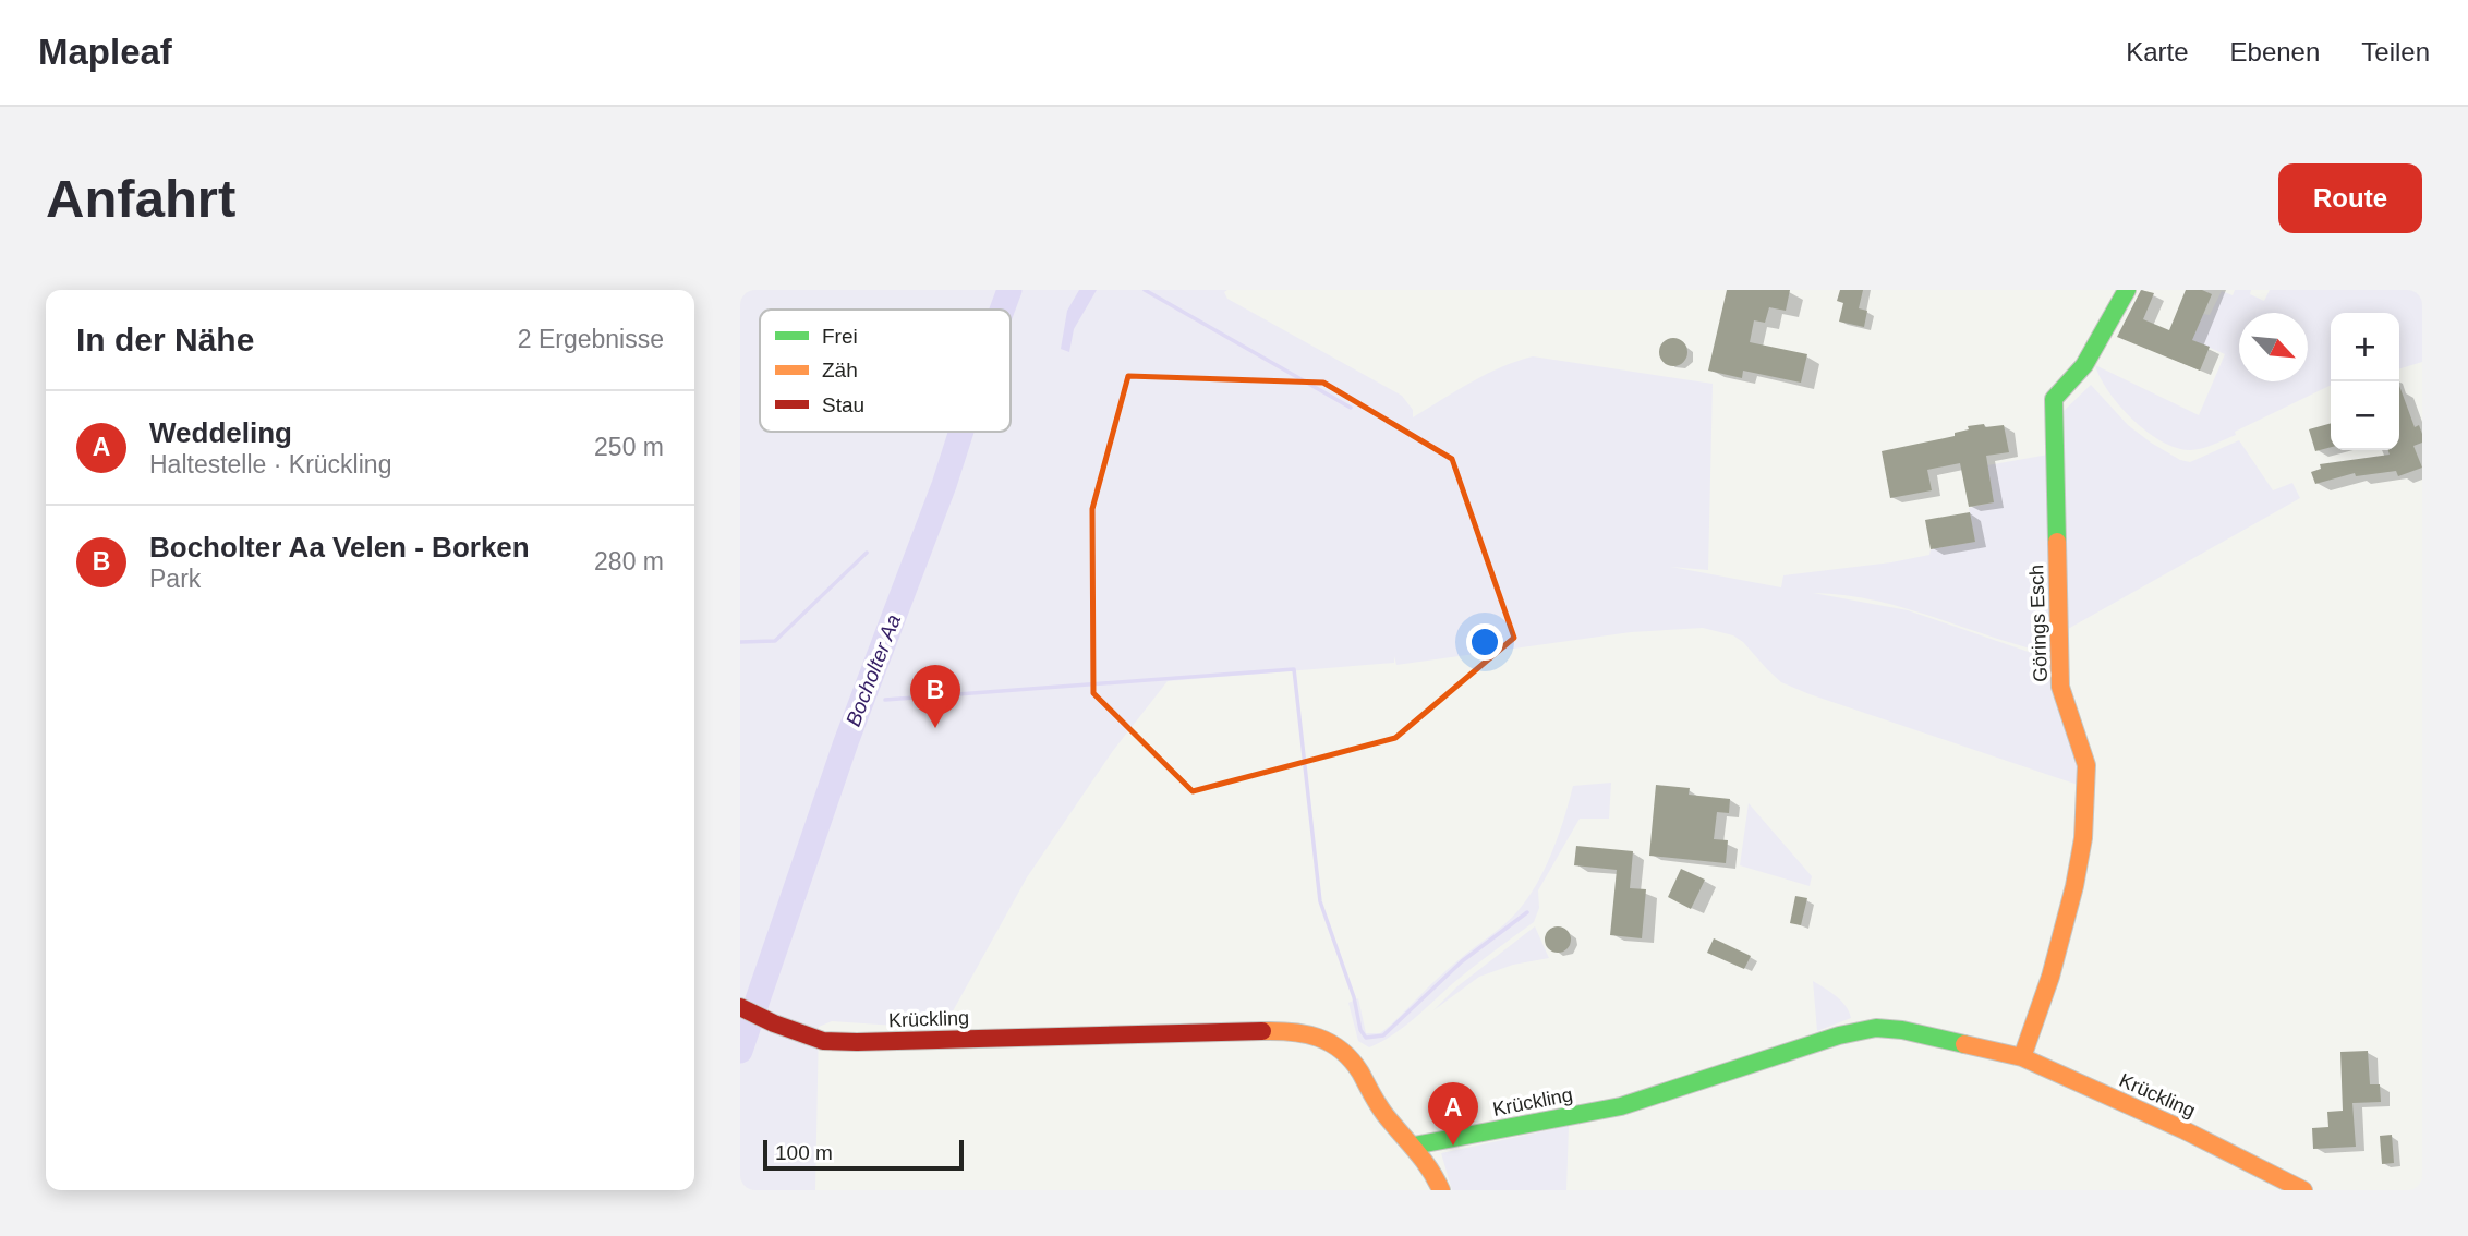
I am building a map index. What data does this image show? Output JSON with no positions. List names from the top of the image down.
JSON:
{
  "streets": {
    "street": ["Görings Esch", "Krückling"]
  },
  "crossings": [
    ["Görings Esch", "Krückling"]
  ],
  "water": ["Bocholter Aa"],
  "legend": ["Frei", "Zäh", "Stau"],
  "scale_bar": "100 m",
  "north": "bottom right",
  "page": {
    "header": "Mapleaf",
    "nav": ["Karte", "Ebenen", "Teilen"],
    "buttons": "Route",
    "title": "Anfahrt",
    "heading": ["In der Nähe", "2 Ergebnisse"],
    "map_buttons": ["+", "−"],
    "list": [
      {
        "mark": "A",
        "name": "Weddeling",
        "note": "Haltestelle · Krückling",
        "value": "250 m"
      },
      {
        "mark": "B",
        "name": "Bocholter Aa Velen - Borken",
        "note": "Park",
        "value": "280 m"
      }
    ],
    "pins": ["B", "A"],
    "scale": "100 m"
  }
}
